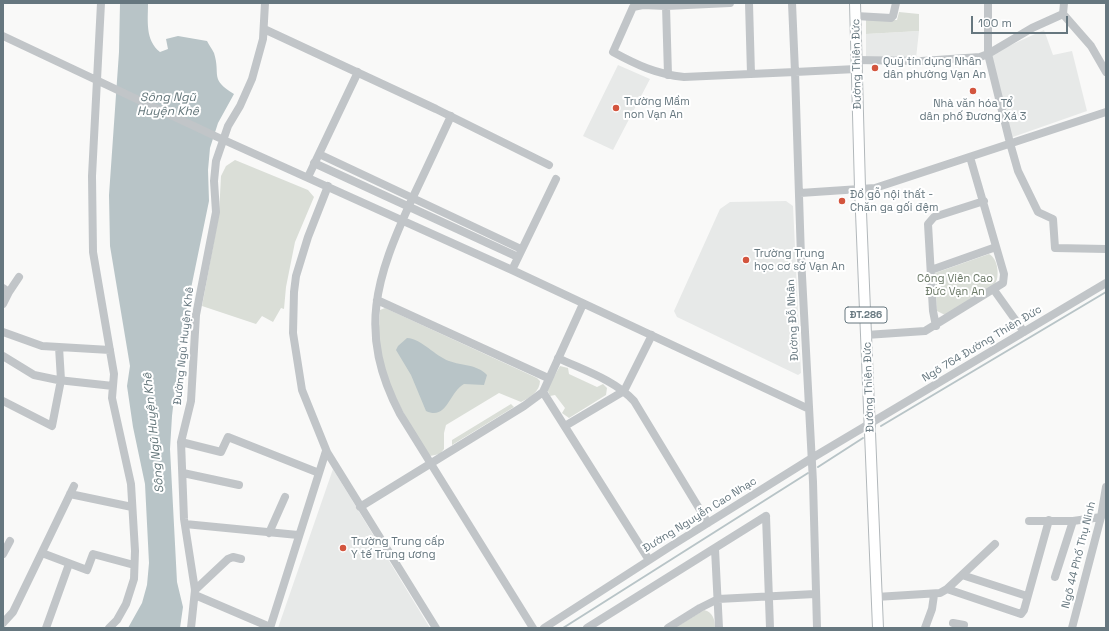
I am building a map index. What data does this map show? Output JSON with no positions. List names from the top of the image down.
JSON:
{
  "streets": {
    "main road": ["Đường Thiên Đức", "ĐT.286"],
    "street": [
      "Đường Đỗ Nhân",
      "Ngõ 764 Đường Thiên Đức",
      "Đường Ngũ Huyện Khê",
      "Đường Nguyễn Cao Nhạc",
      "Ngõ 44 Phố Thụ Ninh"
    ]
  },
  "crossings": [
    ["Đường Thiên Đức", "Ngõ 764 Đường Thiên Đức"],
    ["Đường Thiên Đức", "Đường Nguyễn Cao Nhạc"],
    ["Đường Đỗ Nhân", "Đường Nguyễn Cao Nhạc"],
    ["Ngõ 764 Đường Thiên Đức", "Đường Nguyễn Cao Nhạc"]
  ],
  "water": ["Sông Ngũ Huyện Khê"],
  "parks": ["Công Viên Cao Đức Vạn An"],
  "places": [
    "Quỹ tín dụng Nhân dân phường Vạn An",
    "Nhà văn hóa Tổ dân phố Đương Xá 3",
    "Trường Mầm non Vạn An",
    "Đồ gỗ nội thất - Chăn ga gối đệm",
    "Trường Trung học cơ sở Vạn An",
    "Trường Trung cấp Y tế Trung ương"
  ],
  "scale_bar": "100 m"
}
